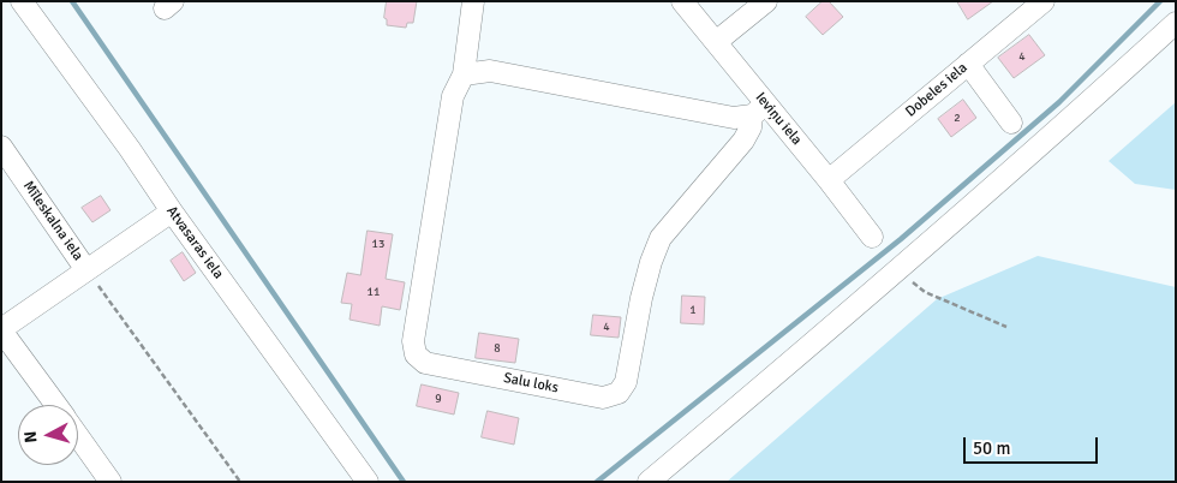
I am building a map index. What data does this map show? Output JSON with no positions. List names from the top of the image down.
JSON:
{
  "streets": {
    "street": [
      "Dobeles iela",
      "Ieviņu iela",
      "Mīleskalna iela",
      "Atvasaras iela",
      "Salu loks"
    ]
  },
  "crossings": [
    ["Dobeles iela", "Ieviņu iela"],
    ["Ieviņu iela", "Salu loks"],
    ["Mīleskalna iela", "Atvasaras iela"]
  ],
  "house_numbers": [
    "4",
    "2",
    "13",
    "11",
    "1",
    "4",
    "8",
    "9"
  ],
  "scale_bar": "50 m",
  "north": "left"
}
